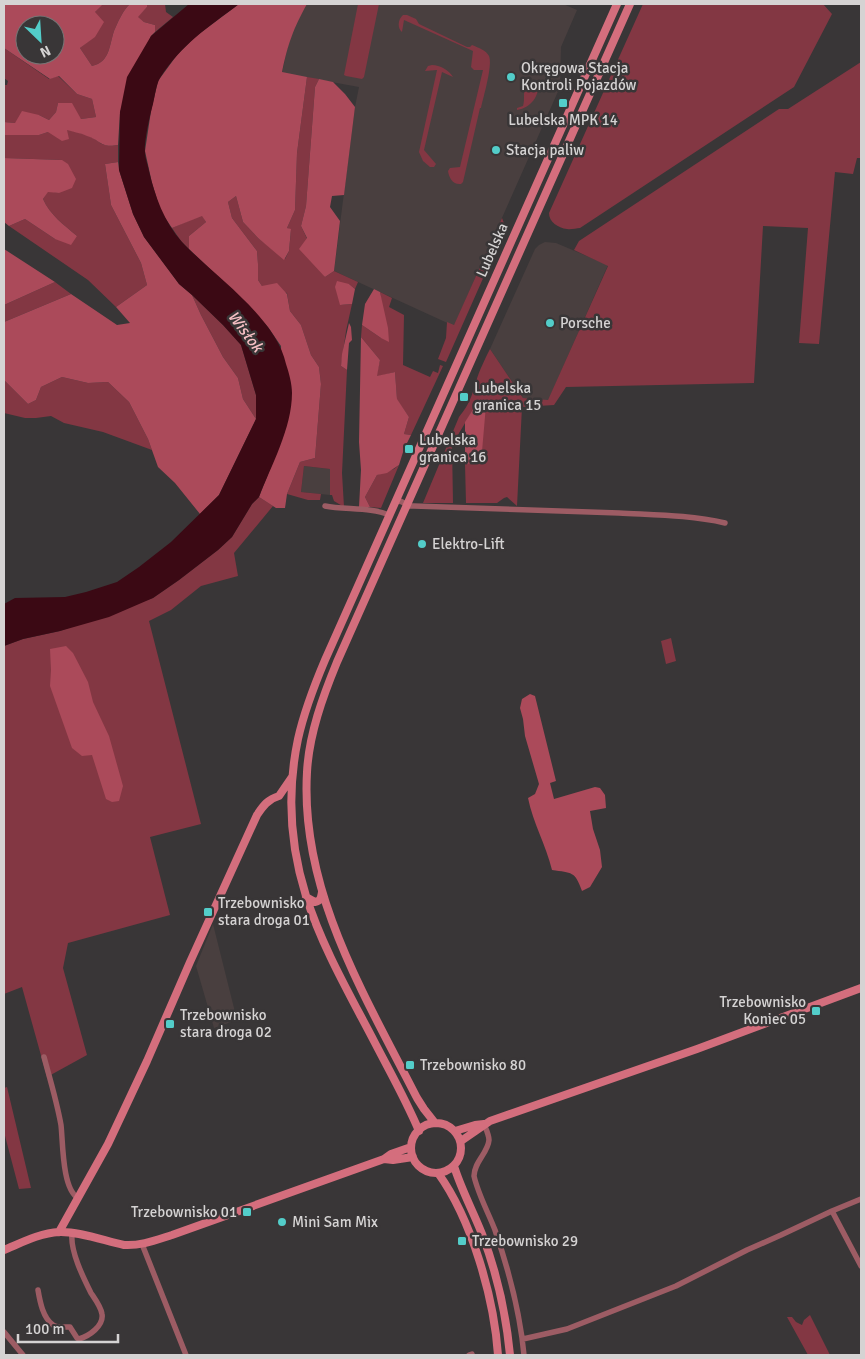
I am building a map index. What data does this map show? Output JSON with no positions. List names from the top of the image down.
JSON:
{
  "streets": {
    "main road": ["Lubelska"]
  },
  "water": ["Wisłok"],
  "places": {
    "other": [
      "Okręgowa Stacja Kontroli Pojazdów",
      "Stacja paliw",
      "Porsche",
      "Elektro-Lift",
      "Mini Sam Mix"
    ],
    "transit": [
      "Lubelska MPK 14",
      "Lubelska granica 15",
      "Lubelska granica 16",
      "Trzebownisko stara droga 01",
      "Trzebownisko Koniec 05",
      "Trzebownisko stara droga 02",
      "Trzebownisko 80",
      "Trzebownisko 01",
      "Trzebownisko 29"
    ]
  },
  "scale_bar": "100 m",
  "north": "bottom right"
}
